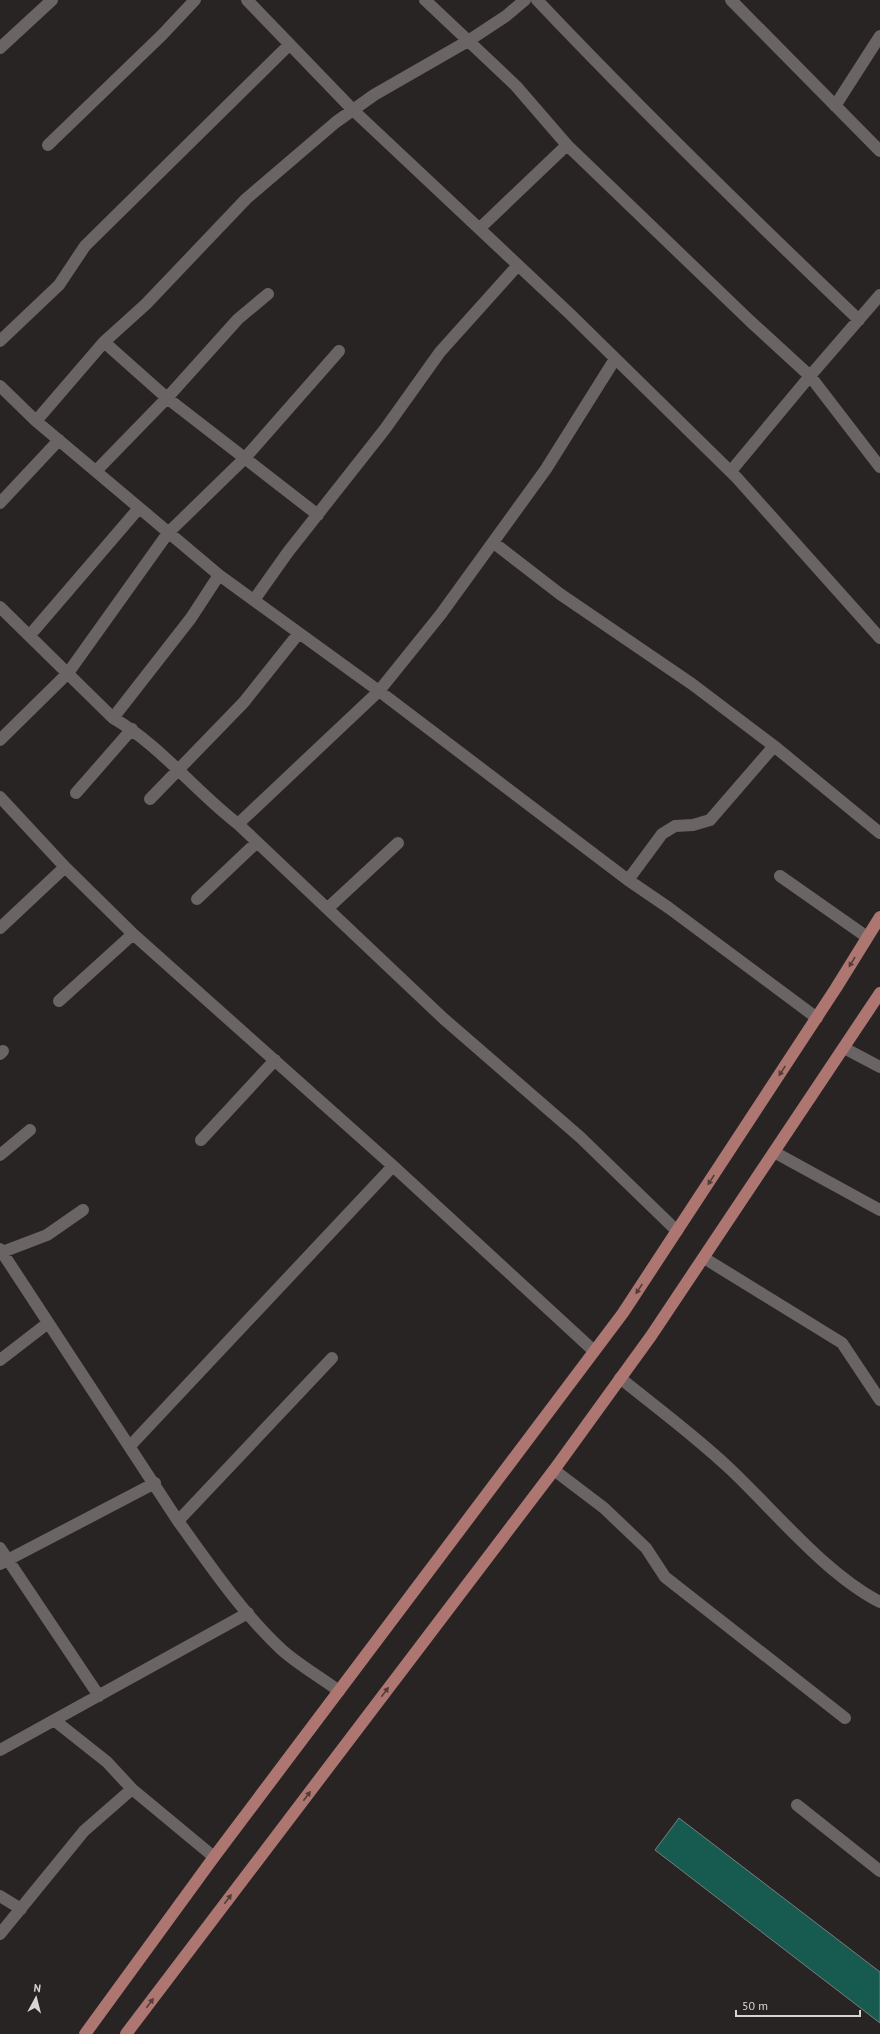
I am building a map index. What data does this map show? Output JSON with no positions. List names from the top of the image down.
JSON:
{
  "scale_bar": "50 m",
  "north": "top"
}
